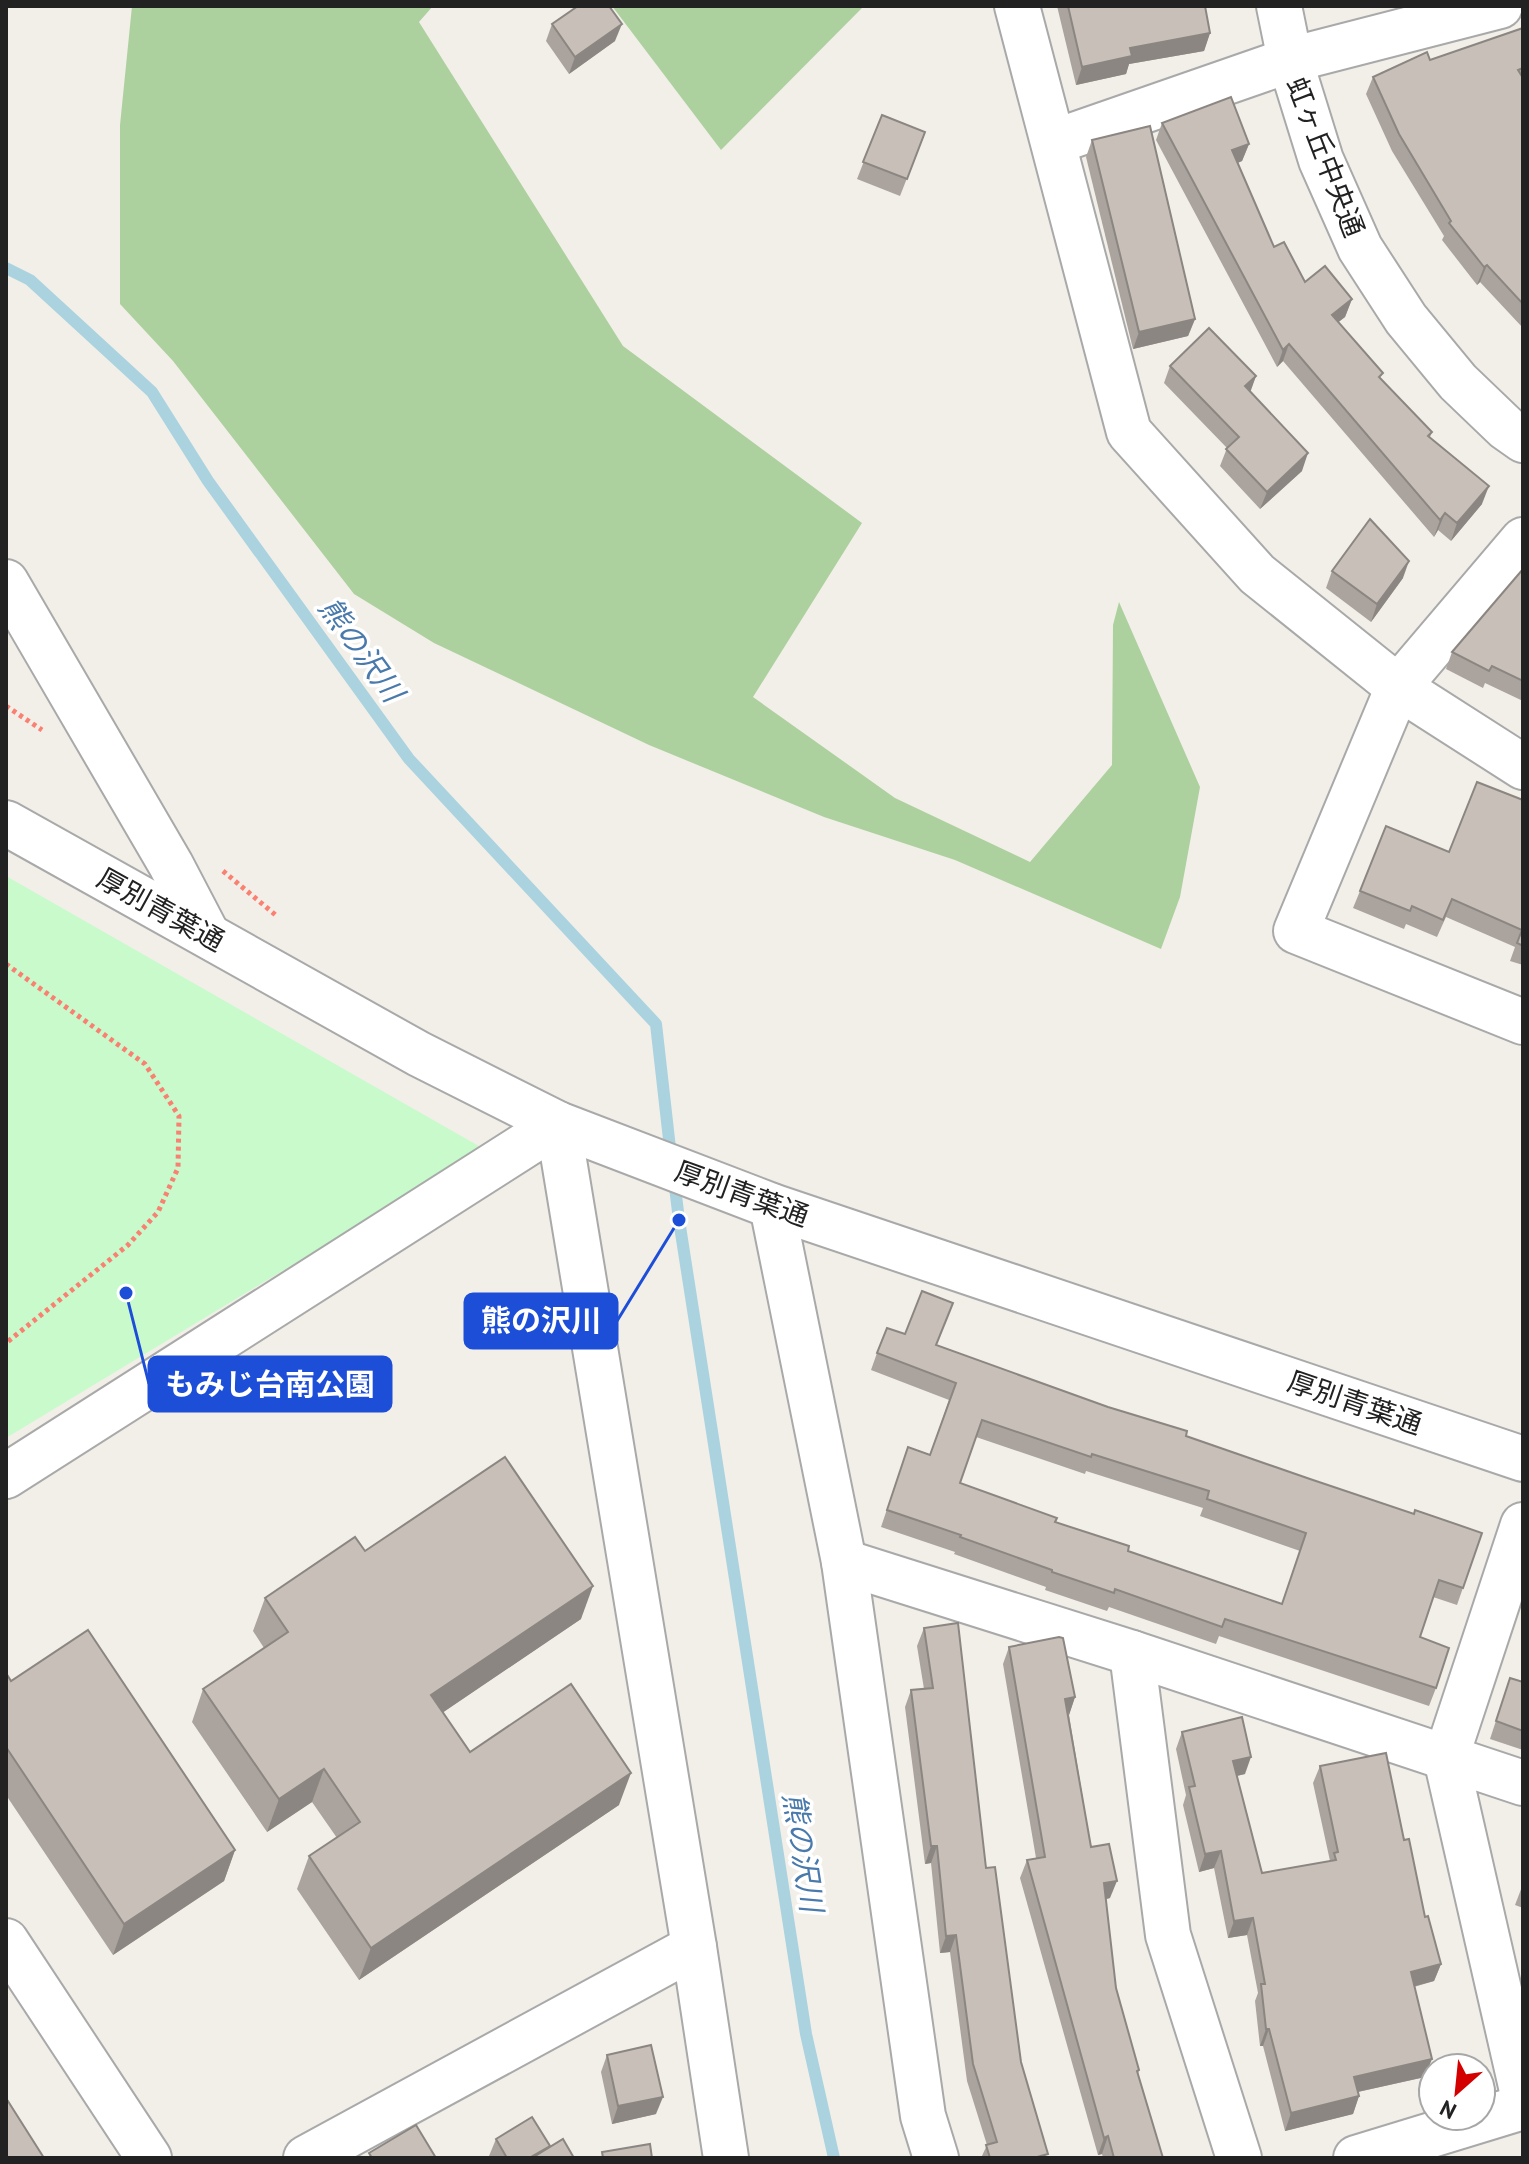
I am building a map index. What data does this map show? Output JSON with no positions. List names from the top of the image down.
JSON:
{
  "streets": {
    "street": ["虹ヶ丘中央通", "厚別青葉通"]
  },
  "water": ["熊の沢川"],
  "places": ["熊の沢川", "もみじ台南公園"],
  "north": "bottom left"
}
